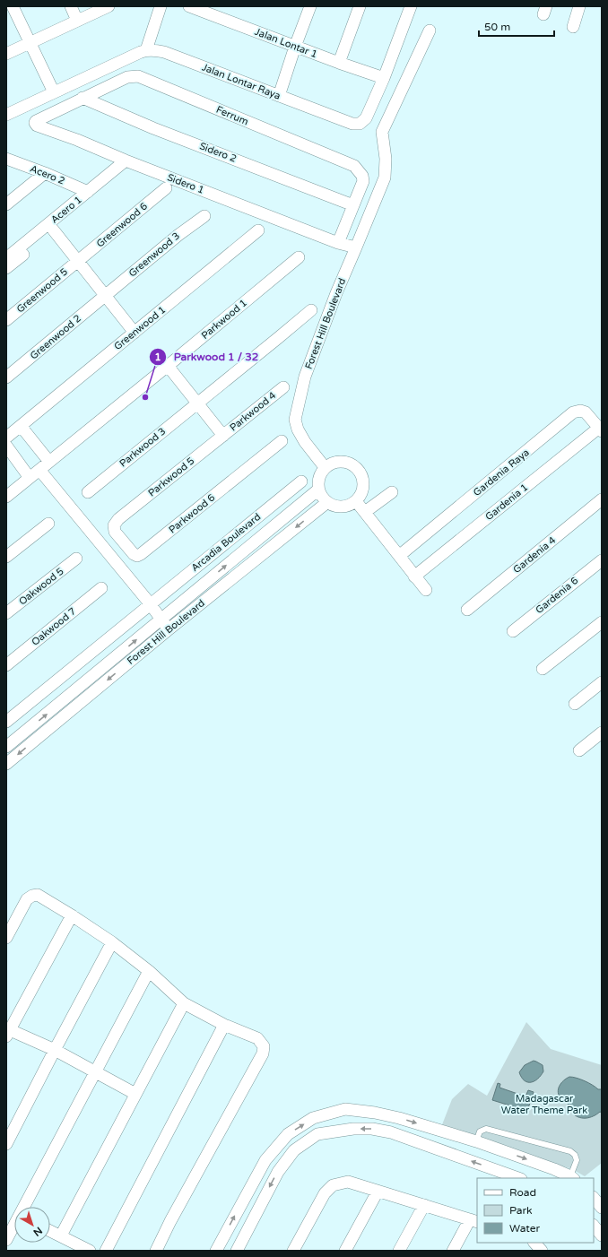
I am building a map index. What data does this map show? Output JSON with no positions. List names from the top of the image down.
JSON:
{
  "streets": {
    "street": [
      "Jalan Lontar 1",
      "Jalan Lontar Raya",
      "Ferrum",
      "Sidero 2",
      "Acero 2",
      "Sidero 1",
      "Acero 1",
      "Greenwood 6",
      "Greenwood 3",
      "Greenwood 5",
      "Parkwood 1",
      "Forest Hill Boulevard",
      "Greenwood 1",
      "Greenwood 2",
      "Parkwood 4",
      "Parkwood 3",
      "Gardenia Raya",
      "Parkwood 5",
      "Gardenia 1",
      "Parkwood 6",
      "Arcadia Boulevard",
      "Gardenia 4",
      "Oakwood 5",
      "Gardenia 6",
      "Oakwood 7"
    ]
  },
  "crossings": [
    ["Jalan Lontar 1", "Jalan Lontar Raya"],
    ["Ferrum", "Sidero 2"],
    ["Ferrum", "Sidero 1"],
    ["Acero 2", "Acero 1"],
    ["Sidero 1", "Acero 1"],
    ["Sidero 1", "Forest Hill Boulevard"],
    ["Greenwood 6", "Greenwood 5"],
    ["Greenwood 3", "Greenwood 2"],
    ["Parkwood 4", "Parkwood 5"],
    ["Gardenia Raya", "Gardenia 1"],
    ["Parkwood 5", "Parkwood 6"]
  ],
  "parks": ["Madagascar Water Theme Park"],
  "places": ["Parkwood 1 / 32"],
  "legend": ["Road", "Park", "Water"],
  "scale_bar": "50 m",
  "north": "bottom right"
}
